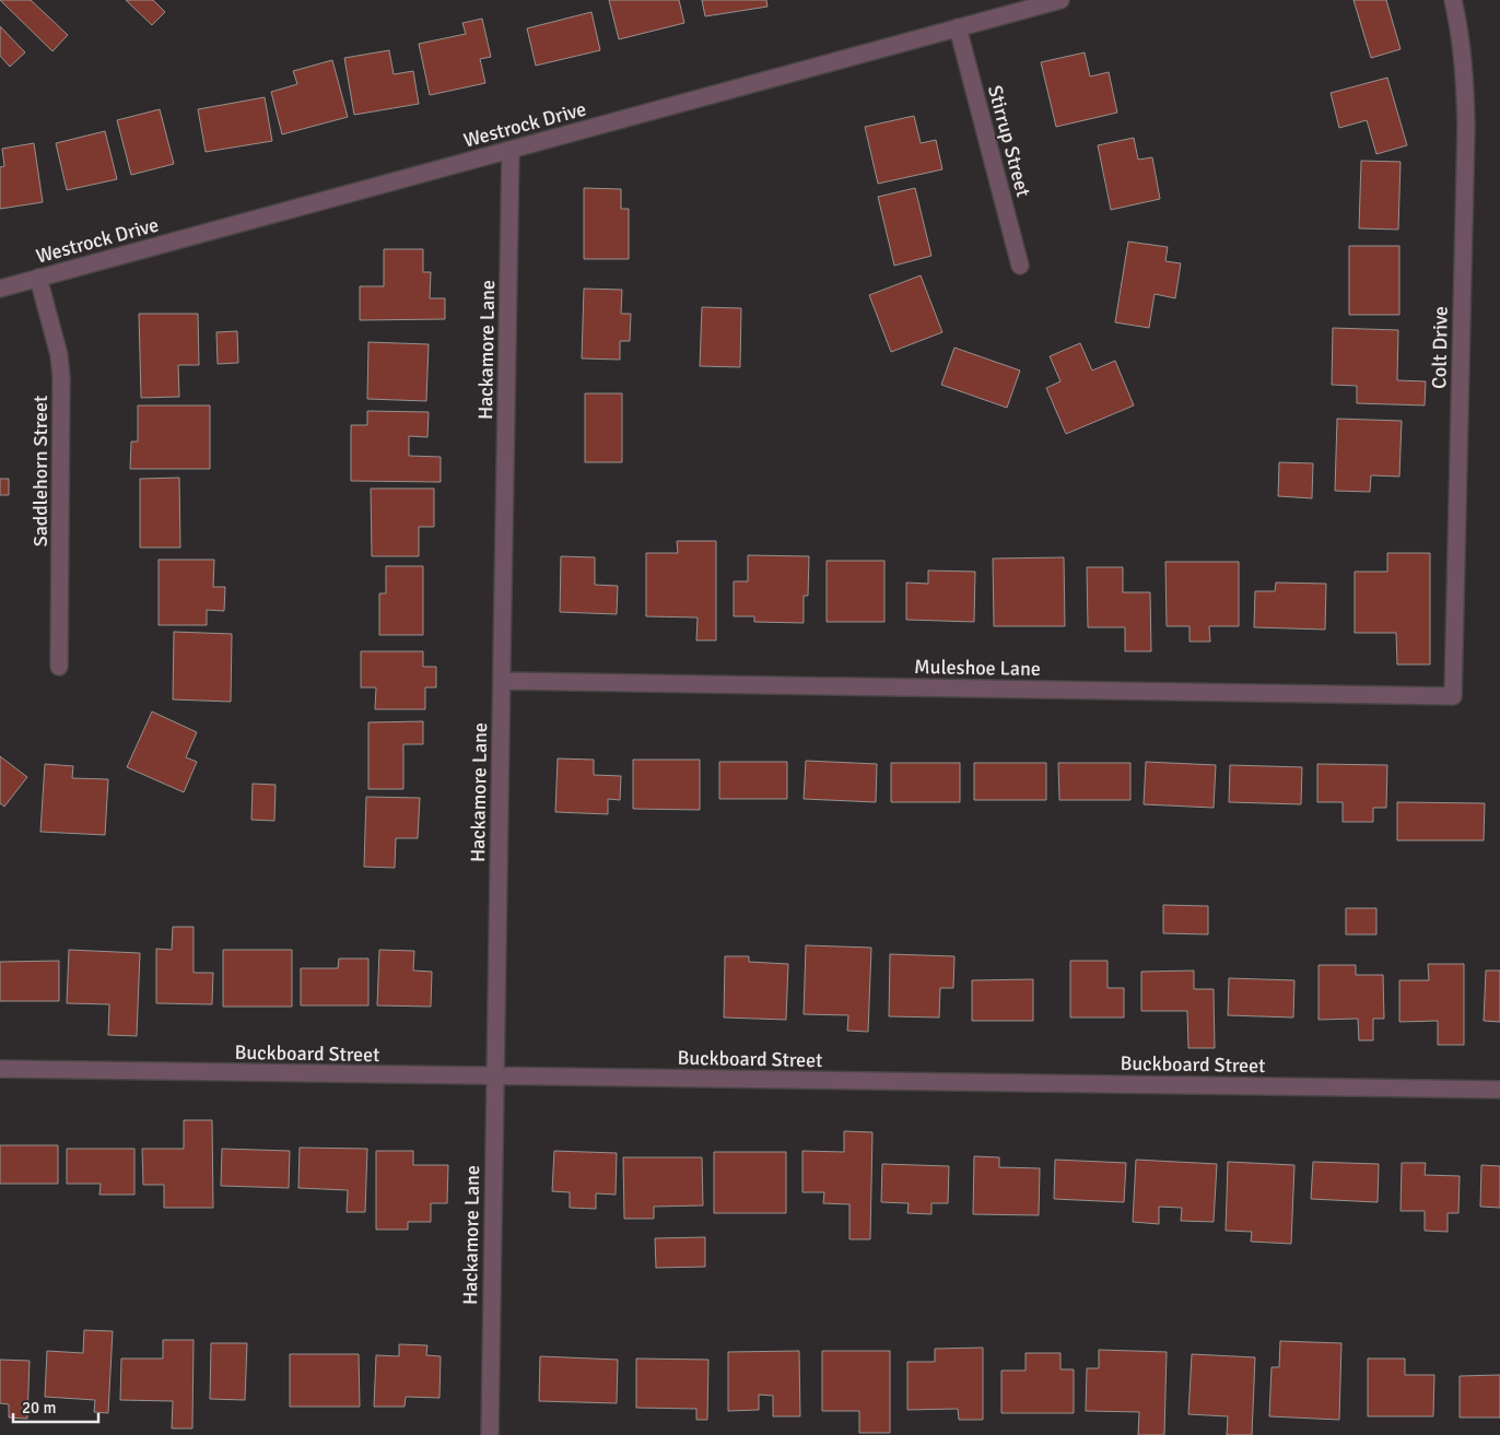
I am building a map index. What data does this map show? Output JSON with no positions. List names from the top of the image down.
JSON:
{
  "streets": {
    "street": [
      "Westrock Drive",
      "Stirrup Street",
      "Colt Drive",
      "Hackamore Lane",
      "Saddlehorn Street",
      "Muleshoe Lane",
      "Buckboard Street"
    ]
  },
  "crossings": [
    ["Westrock Drive", "Stirrup Street"],
    ["Westrock Drive", "Hackamore Lane"],
    ["Westrock Drive", "Saddlehorn Street"],
    ["Colt Drive", "Muleshoe Lane"],
    ["Hackamore Lane", "Muleshoe Lane"],
    ["Hackamore Lane", "Buckboard Street"]
  ],
  "scale_bar": "20 m"
}
